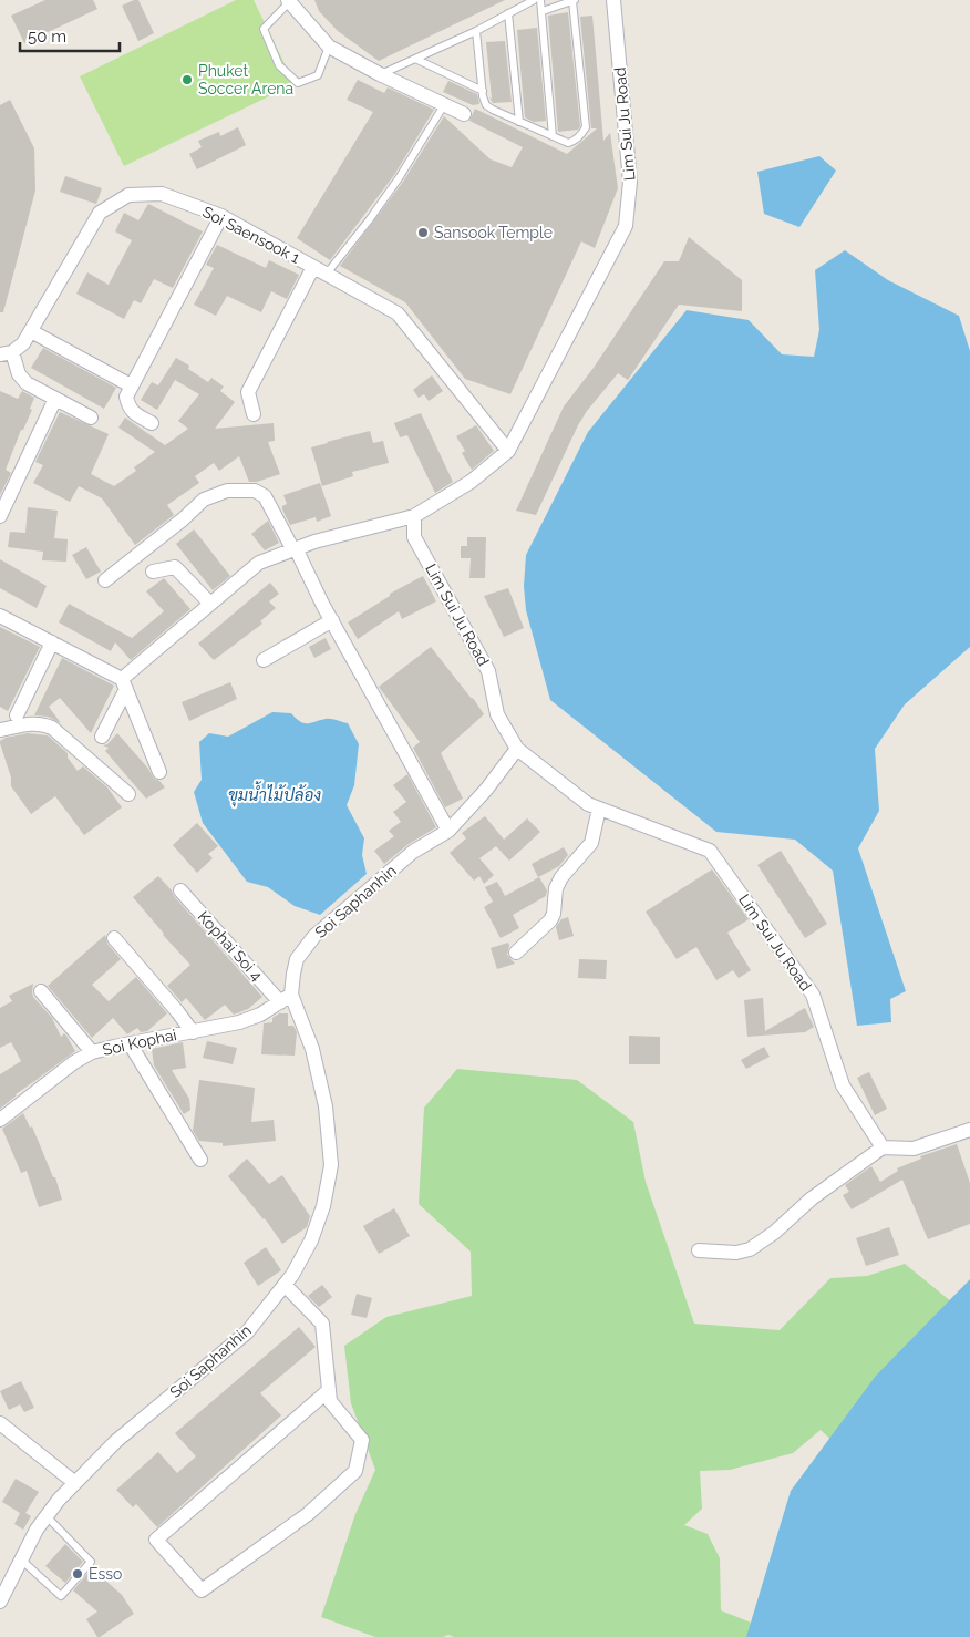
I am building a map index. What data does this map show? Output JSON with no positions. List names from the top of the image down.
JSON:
{
  "streets": {
    "street": [
      "Lim Sui Ju Road",
      "Soi Saensook 1",
      "Soi Saphanhin",
      "Kophai Soi 4",
      "Soi Kophai"
    ]
  },
  "crossings": [
    ["Lim Sui Ju Road", "Soi Saensook 1"],
    ["Lim Sui Ju Road", "Soi Saphanhin"],
    ["Soi Saphanhin", "Kophai Soi 4"],
    ["Soi Saphanhin", "Soi Kophai"],
    ["Kophai Soi 4", "Soi Kophai"]
  ],
  "water": ["ขุมน้ำไม้ปล้อง"],
  "places": ["Phuket Soccer Arena", "Sansook Temple", "Esso"],
  "scale_bar": "50 m"
}
